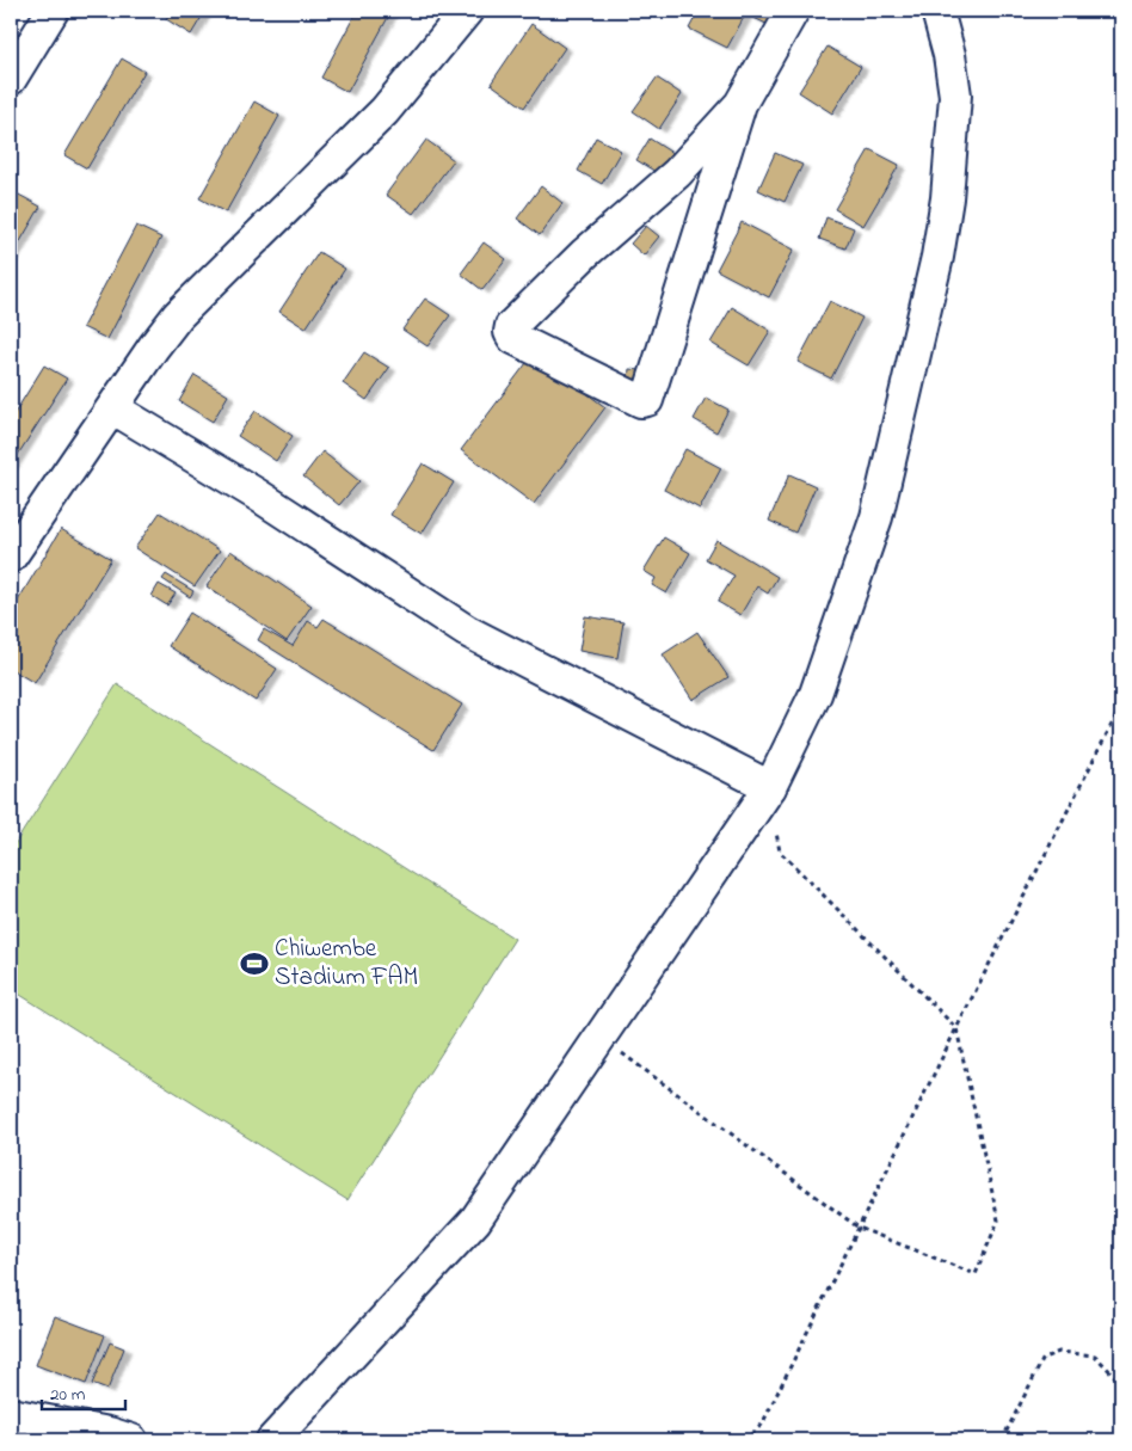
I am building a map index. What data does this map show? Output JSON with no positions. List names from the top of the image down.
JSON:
{
  "places": {
    "sports": ["Chiwembe Stadium FAM"]
  },
  "scale_bar": "20 m"
}
